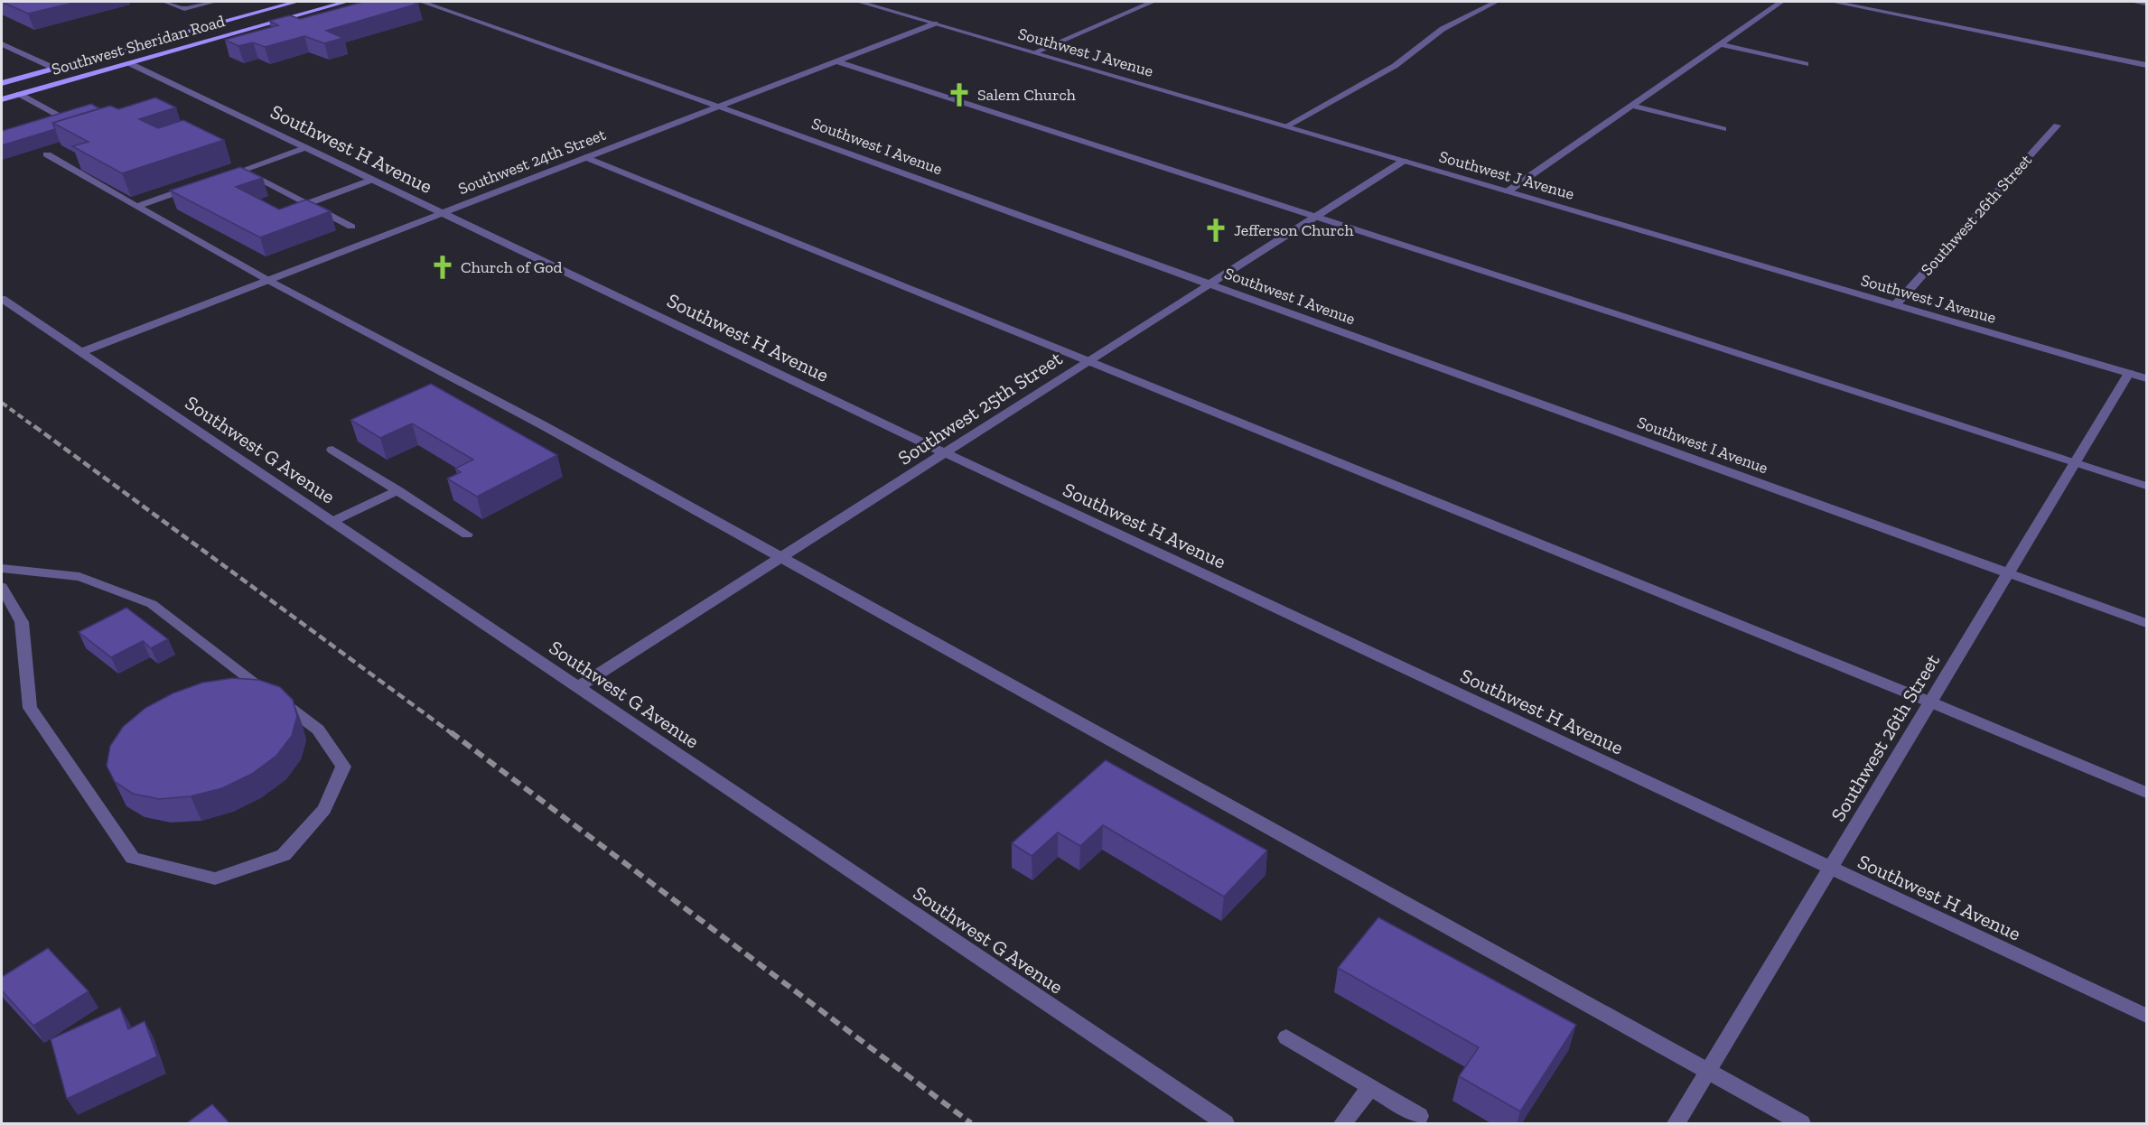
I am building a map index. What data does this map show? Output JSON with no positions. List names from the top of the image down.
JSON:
{
  "streets": {
    "main road": ["Southwest Sheridan Road"],
    "street": [
      "Southwest J Avenue",
      "Southwest I Avenue",
      "Southwest H Avenue",
      "Southwest 24th Street",
      "Southwest 26th Street",
      "Southwest 25th Street",
      "Southwest G Avenue"
    ]
  },
  "crossings": [
    ["Southwest Sheridan Road", "Southwest H Avenue"],
    ["Southwest J Avenue", "Southwest 24th Street"],
    ["Southwest J Avenue", "Southwest 26th Street"],
    ["Southwest J Avenue", "Southwest 25th Street"],
    ["Southwest I Avenue", "Southwest 24th Street"],
    ["Southwest I Avenue", "Southwest 26th Street"],
    ["Southwest I Avenue", "Southwest 25th Street"],
    ["Southwest H Avenue", "Southwest 24th Street"],
    ["Southwest H Avenue", "Southwest 26th Street"],
    ["Southwest H Avenue", "Southwest 25th Street"],
    ["Southwest 24th Street", "Southwest G Avenue"],
    ["Southwest 25th Street", "Southwest G Avenue"]
  ],
  "places": {
    "church": ["Salem Church", "Jefferson Church", "Church of God"]
  }
}
